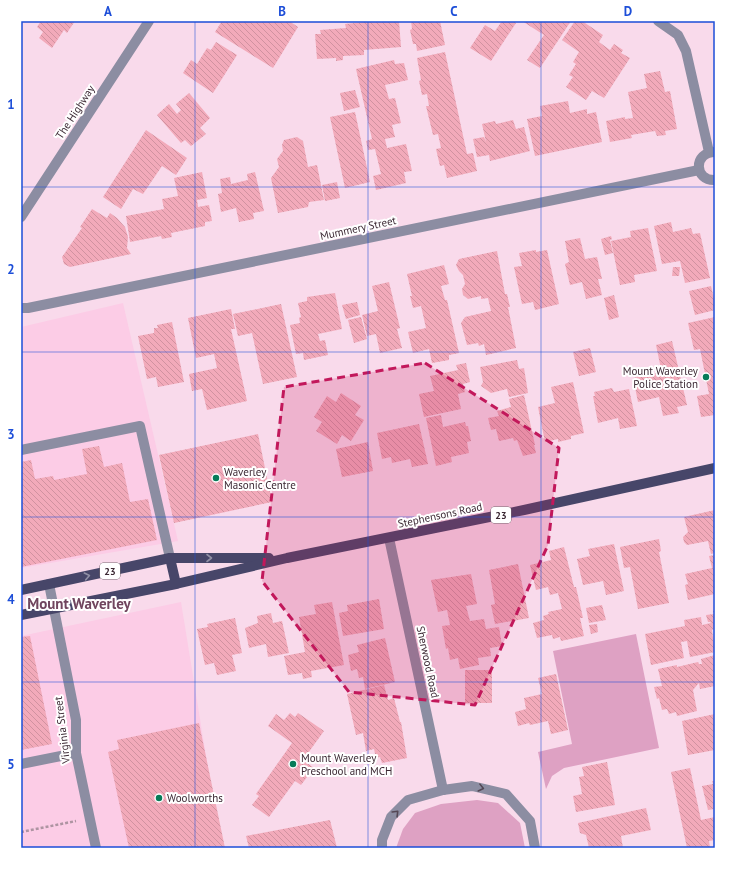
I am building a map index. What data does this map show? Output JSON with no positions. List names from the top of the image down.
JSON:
{
  "streets": {
    "main road": ["Stephensons Road", "23"],
    "street": [
      "The Highway",
      "Mummery Street",
      "Sherwood Road",
      "Virginia Street"
    ]
  },
  "crossings": [
    ["Stephensons Road", "Sherwood Road"],
    ["Stephensons Road", "Virginia Street"]
  ],
  "districts": ["Mount Waverley"],
  "places": [
    "Mount Waverley Police Station",
    "Waverley Masonic Centre",
    "Mount Waverley Preschool and MCH",
    "Woolworths"
  ],
  "grid": {
    "columns": [
      "A",
      "B",
      "C",
      "D"
    ],
    "rows": [
      "1",
      "2",
      "3",
      "4",
      "5"
    ]
  }
}
